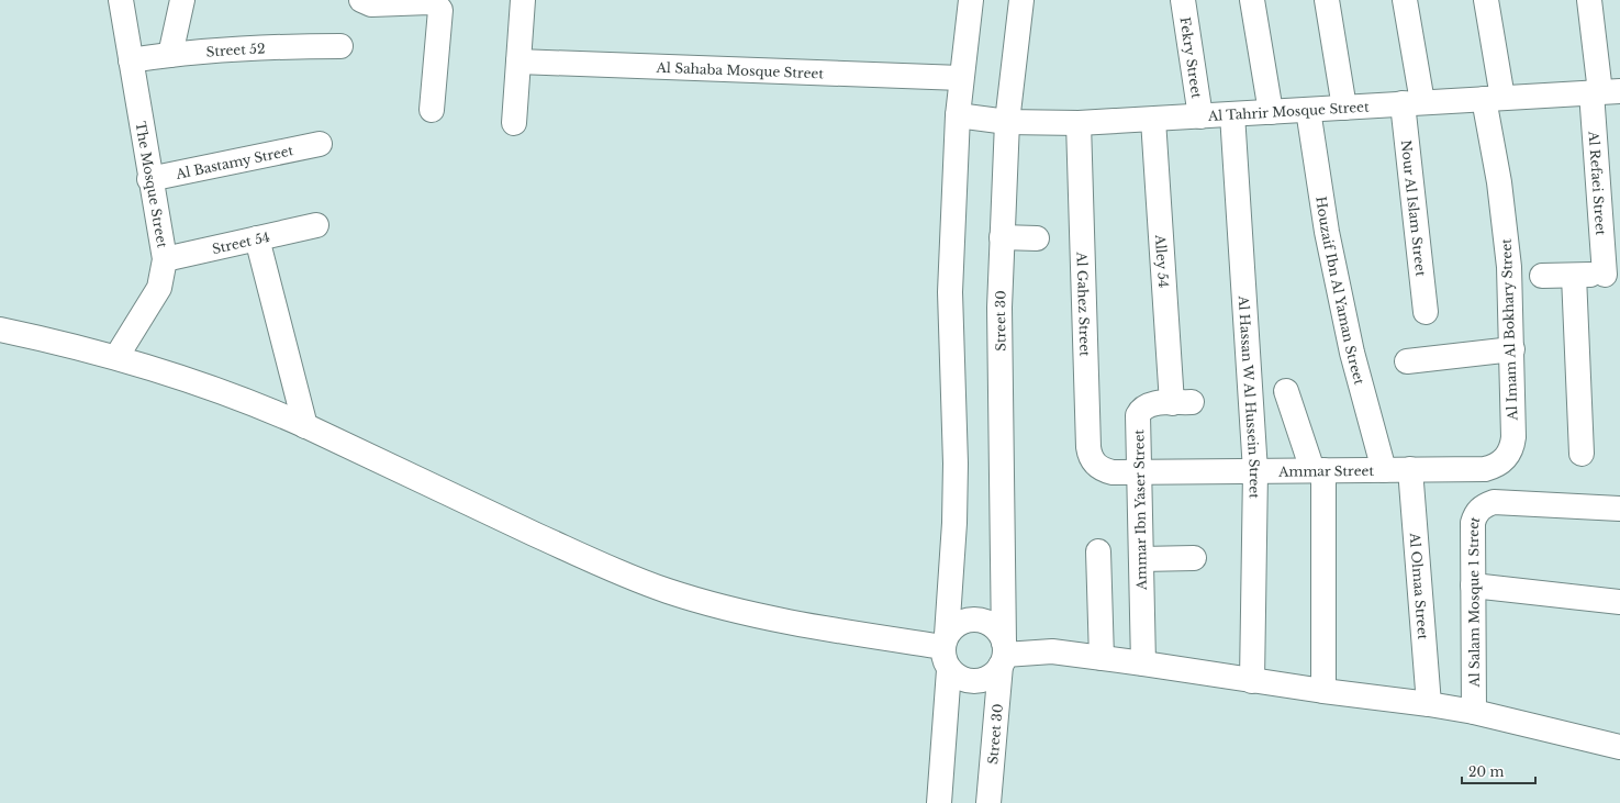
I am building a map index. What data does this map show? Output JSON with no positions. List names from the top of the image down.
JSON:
{
  "streets": {
    "street": [
      "Street 52",
      "Fekry Street",
      "Al Sahaba Mosque Street",
      "Al Tahrir Mosque Street",
      "Al Bastamy Street",
      "Al Refaei Street",
      "The Mosque Street",
      "Nour Al Islam Street",
      "Street 54",
      "Alley 54",
      "Houzaif Ibn Al Yaman Street",
      "Al Gahez Street",
      "Street 30",
      "Al Imam Al Bokhary Street",
      "Al Hassan W Al Hussein Street",
      "Ammar Street",
      "Ammar Ibn Yaser Street",
      "Al Olmaa Street",
      "Al Salam Mosque 1 Street"
    ]
  },
  "crossings": [
    ["Street 52", "The Mosque Street"],
    ["Fekry Street", "Al Tahrir Mosque Street"],
    ["Al Tahrir Mosque Street", "Al Refaei Street"],
    ["Al Tahrir Mosque Street", "Nour Al Islam Street"],
    ["Al Tahrir Mosque Street", "Alley 54"],
    ["Al Tahrir Mosque Street", "Houzaif Ibn Al Yaman Street"],
    ["Al Tahrir Mosque Street", "Al Gahez Street"],
    ["Al Tahrir Mosque Street", "Street 30"],
    ["Al Tahrir Mosque Street", "Al Imam Al Bokhary Street"],
    ["Al Tahrir Mosque Street", "Al Hassan W Al Hussein Street"],
    ["Al Bastamy Street", "The Mosque Street"],
    ["The Mosque Street", "Street 54"],
    ["Alley 54", "Ammar Ibn Yaser Street"],
    ["Houzaif Ibn Al Yaman Street", "Ammar Street"],
    ["Al Gahez Street", "Ammar Street"],
    ["Al Imam Al Bokhary Street", "Ammar Street"],
    ["Al Hassan W Al Hussein Street", "Ammar Street"],
    ["Ammar Street", "Ammar Ibn Yaser Street"],
    ["Ammar Street", "Al Olmaa Street"]
  ],
  "scale_bar": "20 m"
}
